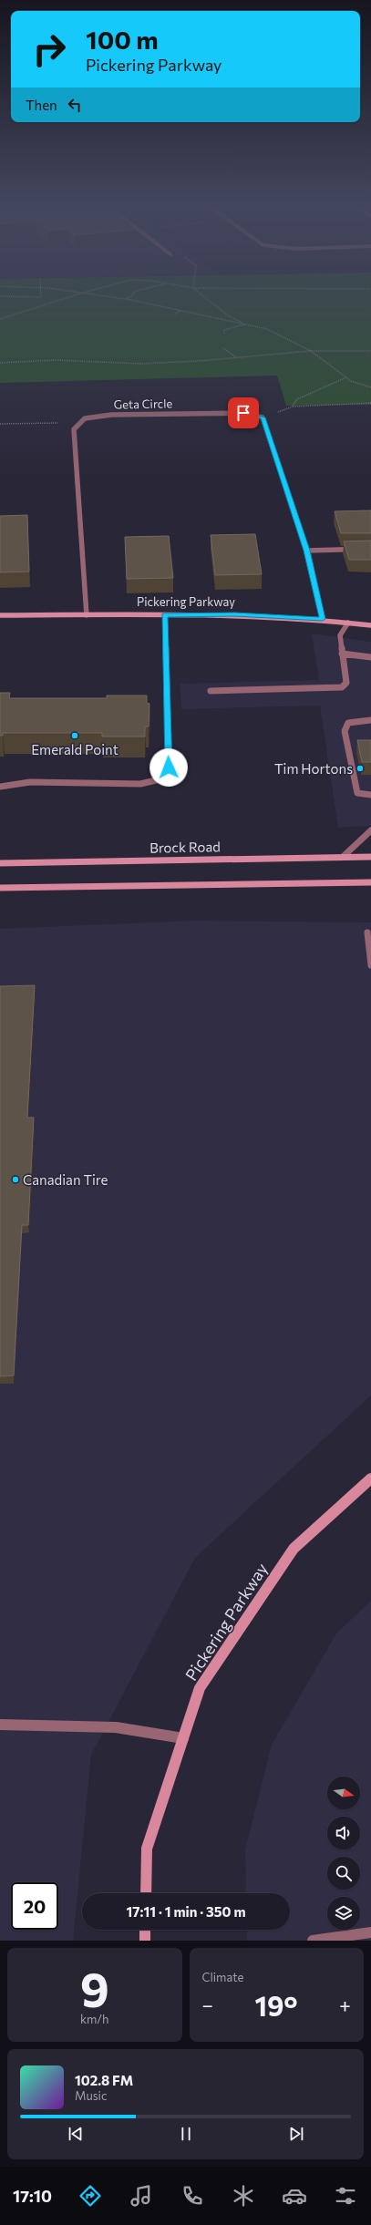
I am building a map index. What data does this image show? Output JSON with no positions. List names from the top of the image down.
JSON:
{
  "streets": {
    "street": ["Geta Circle", "Pickering Parkway", "Brock Road"]
  },
  "crossings": [
    ["Geta Circle", "Pickering Parkway"]
  ],
  "places": ["Emerald Point", "Tim Hortons", "Canadian Tire"],
  "north": "right",
  "page": {
    "turn": ["100 m", "Pickering Parkway"],
    "then": "Then",
    "limit": "20",
    "trip": "17:11 · 1 min · 350 m",
    "tile": [
      ["9", "km/h"],
      "Climate"
    ],
    "heat": ["−", "19°", "+"],
    "song": ["102.8 FM", "Music"],
    "tabs": "17:10"
  }
}
